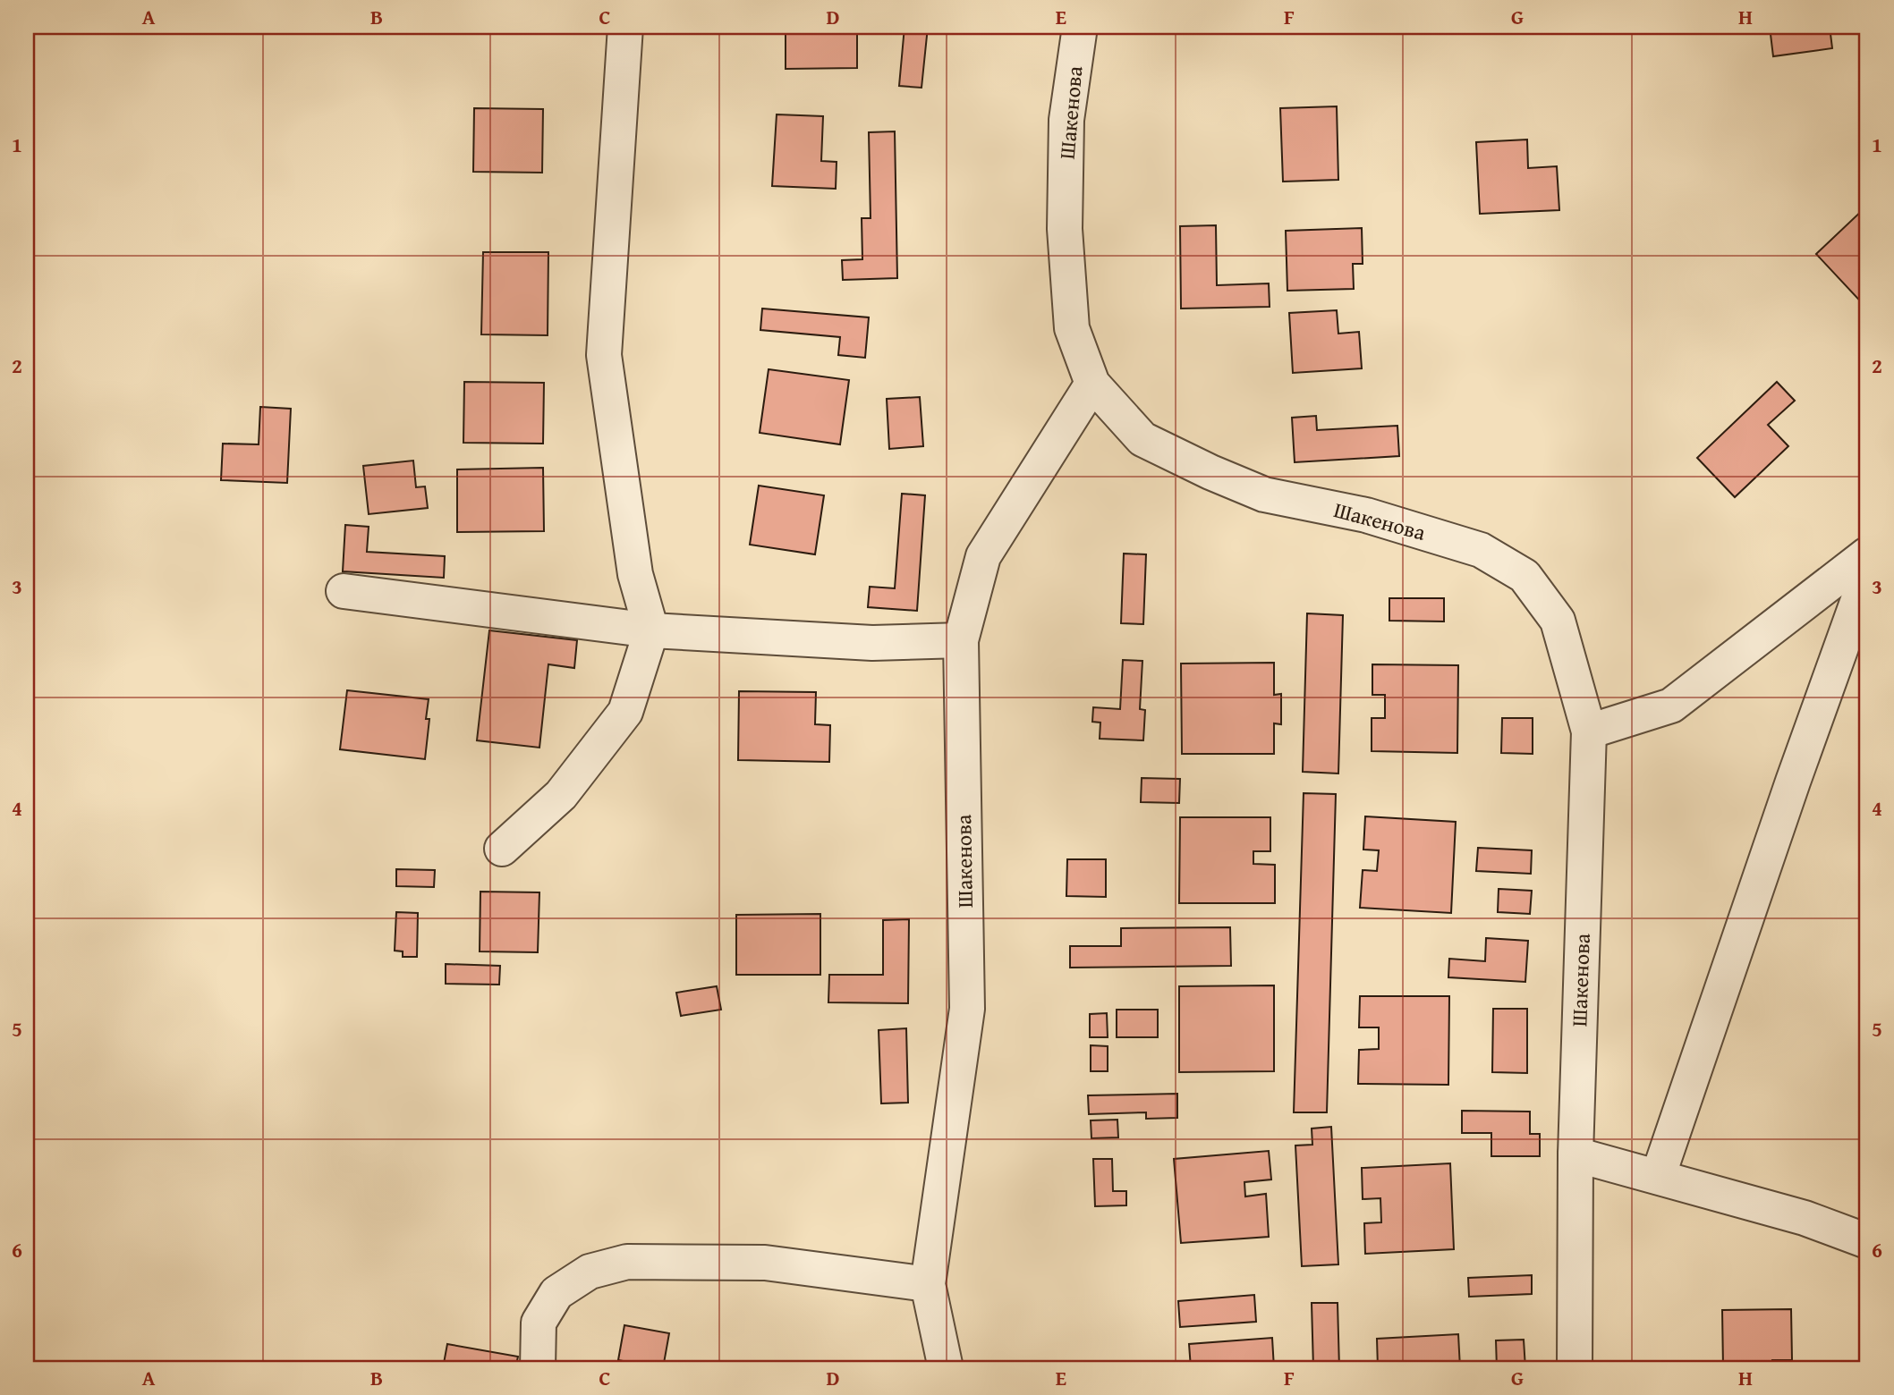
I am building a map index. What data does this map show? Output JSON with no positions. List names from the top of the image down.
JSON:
{
  "streets": {
    "street": ["Шакенова"]
  },
  "grid": {
    "columns": [
      "A",
      "B",
      "C",
      "D",
      "E",
      "F",
      "G",
      "H"
    ],
    "rows": [
      "1",
      "2",
      "3",
      "4",
      "5",
      "6"
    ]
  }
}
